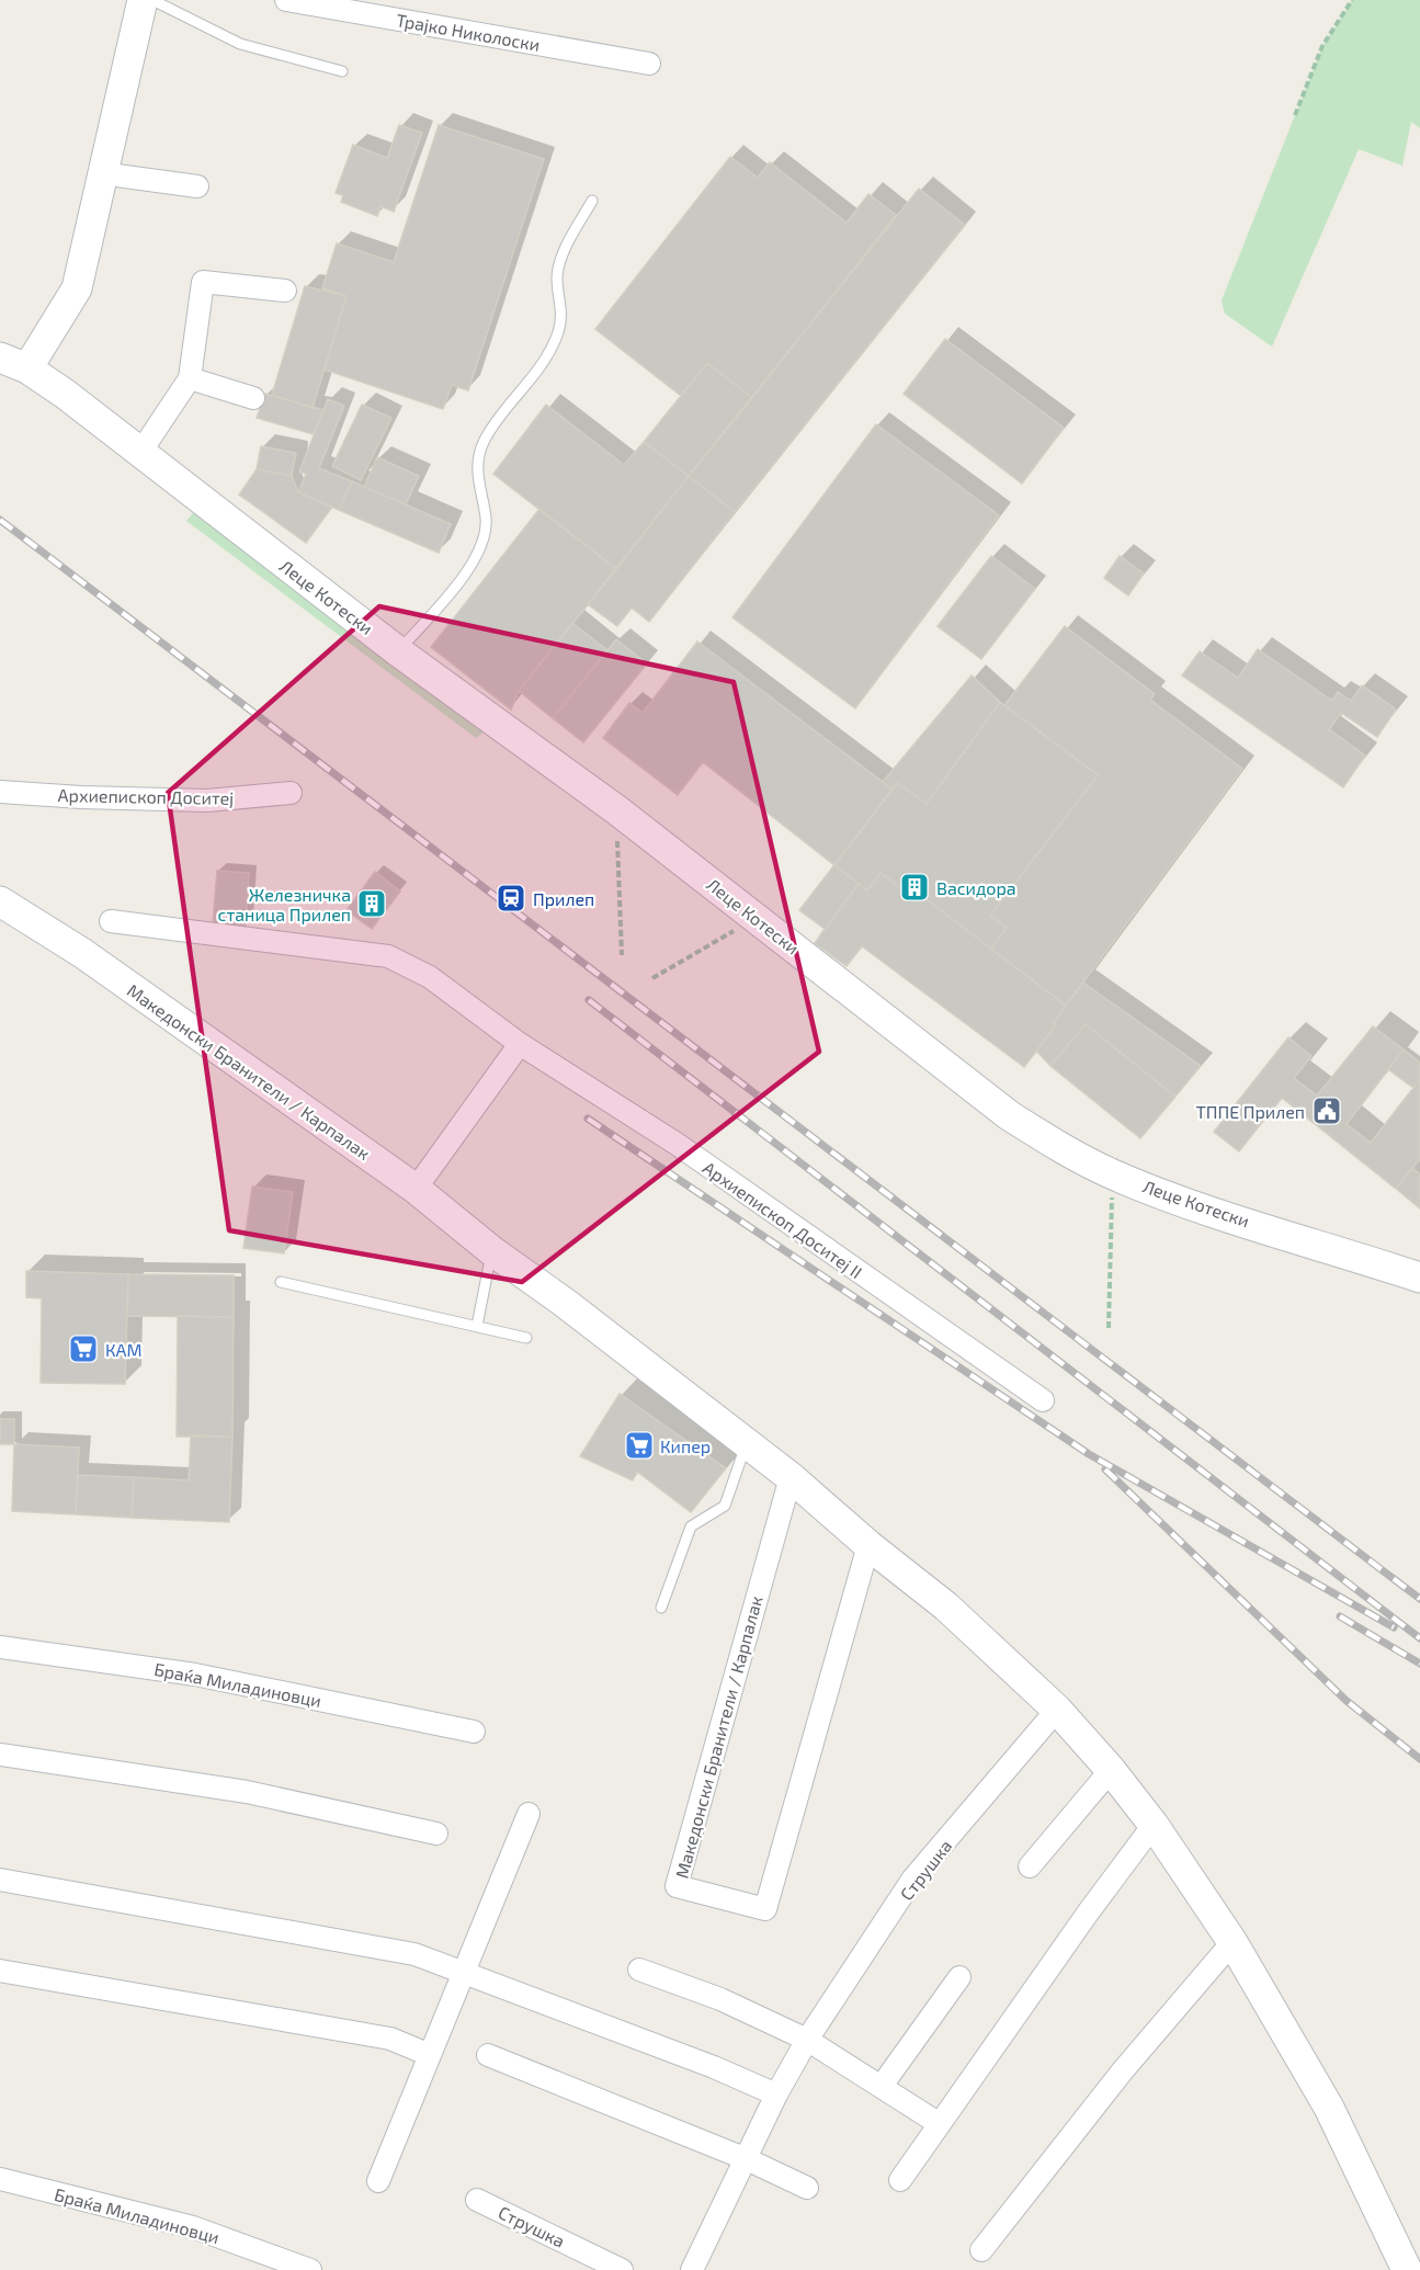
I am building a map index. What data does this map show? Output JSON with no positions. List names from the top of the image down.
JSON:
{
  "streets": {
    "main road": ["Леце Котески", "Македонски Бранители / Карпалак"],
    "street": [
      "Трајко Николоски",
      "Архиепископ Доситеј",
      "Архиепископ Доситеј II",
      "Браќа Миладиновци",
      "Струшка"
    ]
  },
  "crossings": [
    ["Македонски Бранители / Карпалак", "Струшка"]
  ],
  "places": {
    "building": ["Васидора", "Железничка станица Прилеп"],
    "station": ["Прилеп"],
    "public building": ["ТППЕ Прилеп"],
    "supermarket": ["КАМ", "Кипер"]
  }
}
